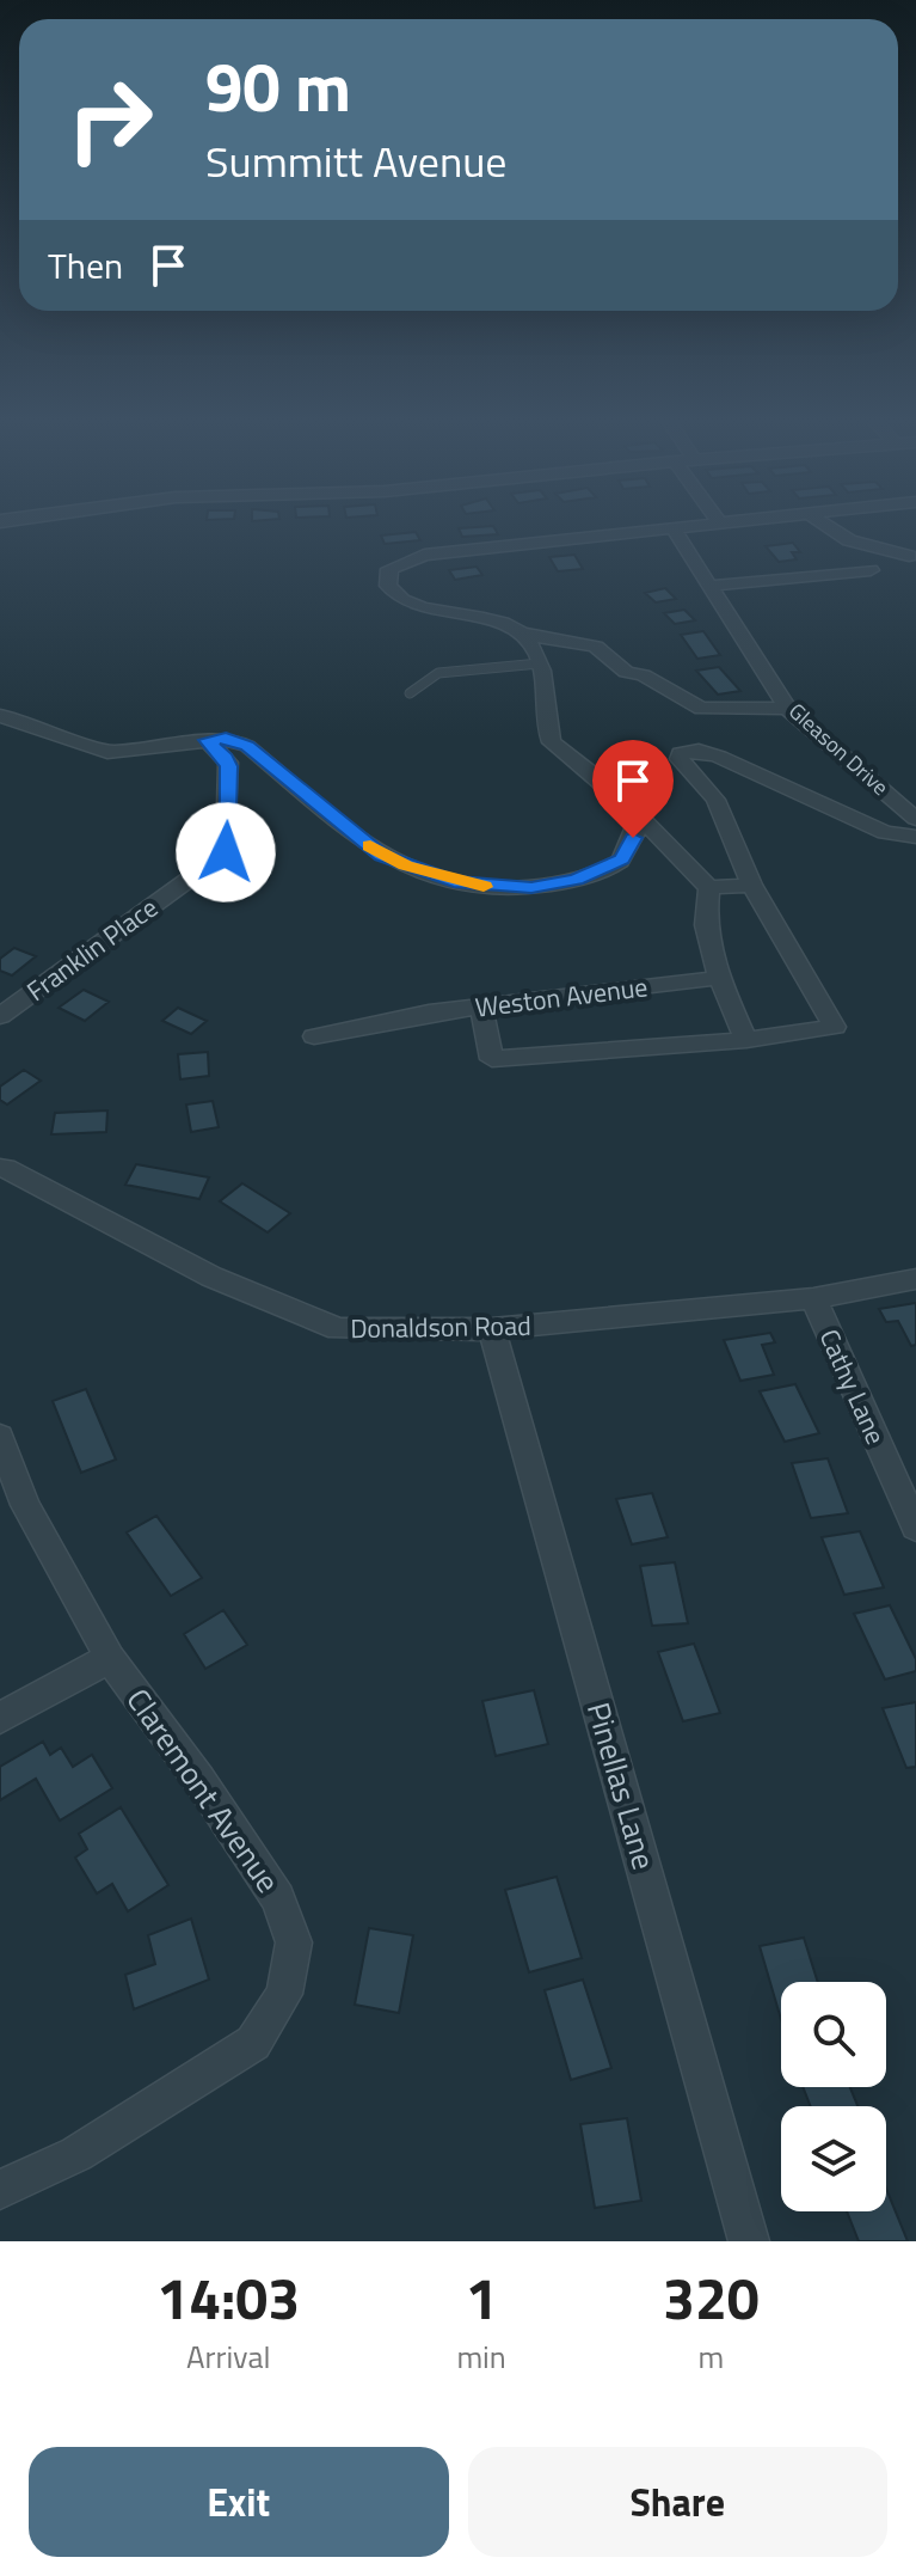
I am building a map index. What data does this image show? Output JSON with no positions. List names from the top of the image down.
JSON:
{
  "streets": {
    "street": [
      "Gleason Drive",
      "Franklin Place",
      "Weston Avenue",
      "Donaldson Road",
      "Cathy Lane",
      "Pinellas Lane",
      "Claremont Avenue"
    ]
  },
  "crossings": [
    ["Donaldson Road", "Cathy Lane"],
    ["Donaldson Road", "Pinellas Lane"]
  ],
  "page": {
    "turn": ["90 m", "Summitt Avenue"],
    "then": "Then",
    "eta": [
      "14:03",
      "Arrival",
      "1",
      "min",
      "320",
      "m"
    ],
    "buttons": ["Exit", "Share"]
  }
}
